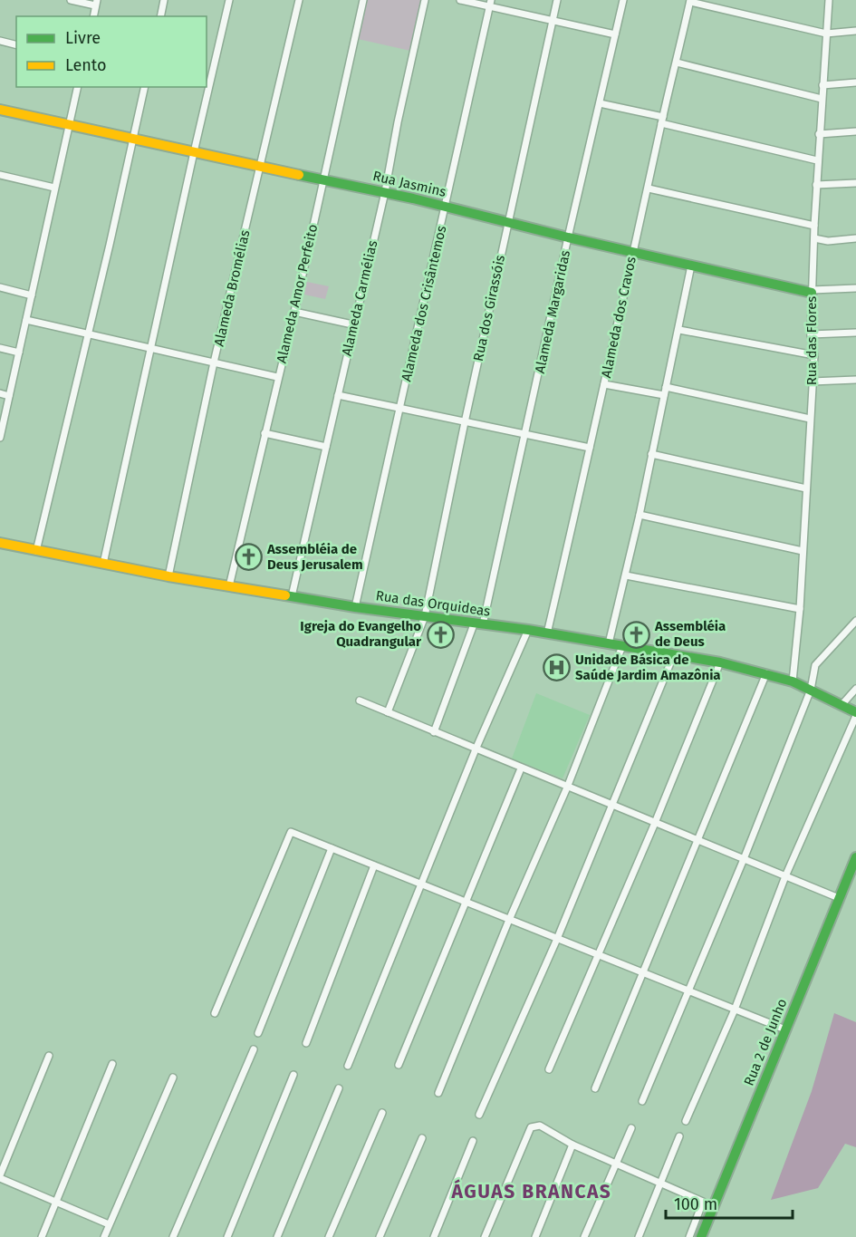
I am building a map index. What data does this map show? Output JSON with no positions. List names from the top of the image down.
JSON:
{
  "streets": {
    "street": [
      "Rua Jasmins",
      "Alameda Bromélias",
      "Alameda Amor Perfeito",
      "Alameda Carmélias",
      "Alameda dos Crisântemos",
      "Rua dos Girassóis",
      "Alameda Margaridas",
      "Alameda dos Cravos",
      "Rua das Flores",
      "Rua das Orquideas",
      "Rua 2 de Junho"
    ]
  },
  "crossings": [
    ["Rua Jasmins", "Alameda Bromélias"],
    ["Rua Jasmins", "Alameda Amor Perfeito"],
    ["Rua Jasmins", "Alameda Carmélias"],
    ["Rua Jasmins", "Alameda dos Crisântemos"],
    ["Rua Jasmins", "Rua dos Girassóis"],
    ["Rua Jasmins", "Alameda Margaridas"],
    ["Rua Jasmins", "Alameda dos Cravos"],
    ["Rua Jasmins", "Rua das Flores"],
    ["Alameda Bromélias", "Rua das Orquideas"],
    ["Alameda Amor Perfeito", "Rua das Orquideas"],
    ["Alameda Carmélias", "Rua das Orquideas"],
    ["Alameda dos Crisântemos", "Rua das Orquideas"],
    ["Rua dos Girassóis", "Rua das Orquideas"],
    ["Alameda Margaridas", "Rua das Orquideas"],
    ["Alameda dos Cravos", "Rua das Orquideas"],
    ["Rua das Flores", "Rua das Orquideas"]
  ],
  "districts": ["ÁGUAS BRANCAS"],
  "places": {
    "church": ["Assembléia de Deus Jerusalem", "Igreja do Evangelho Quadrangular", "Assembléia de Deus"],
    "hospital": ["Unidade Básica de Saúde Jardim Amazônia"]
  },
  "legend": ["Livre", "Lento"],
  "scale_bar": "100 m"
}
